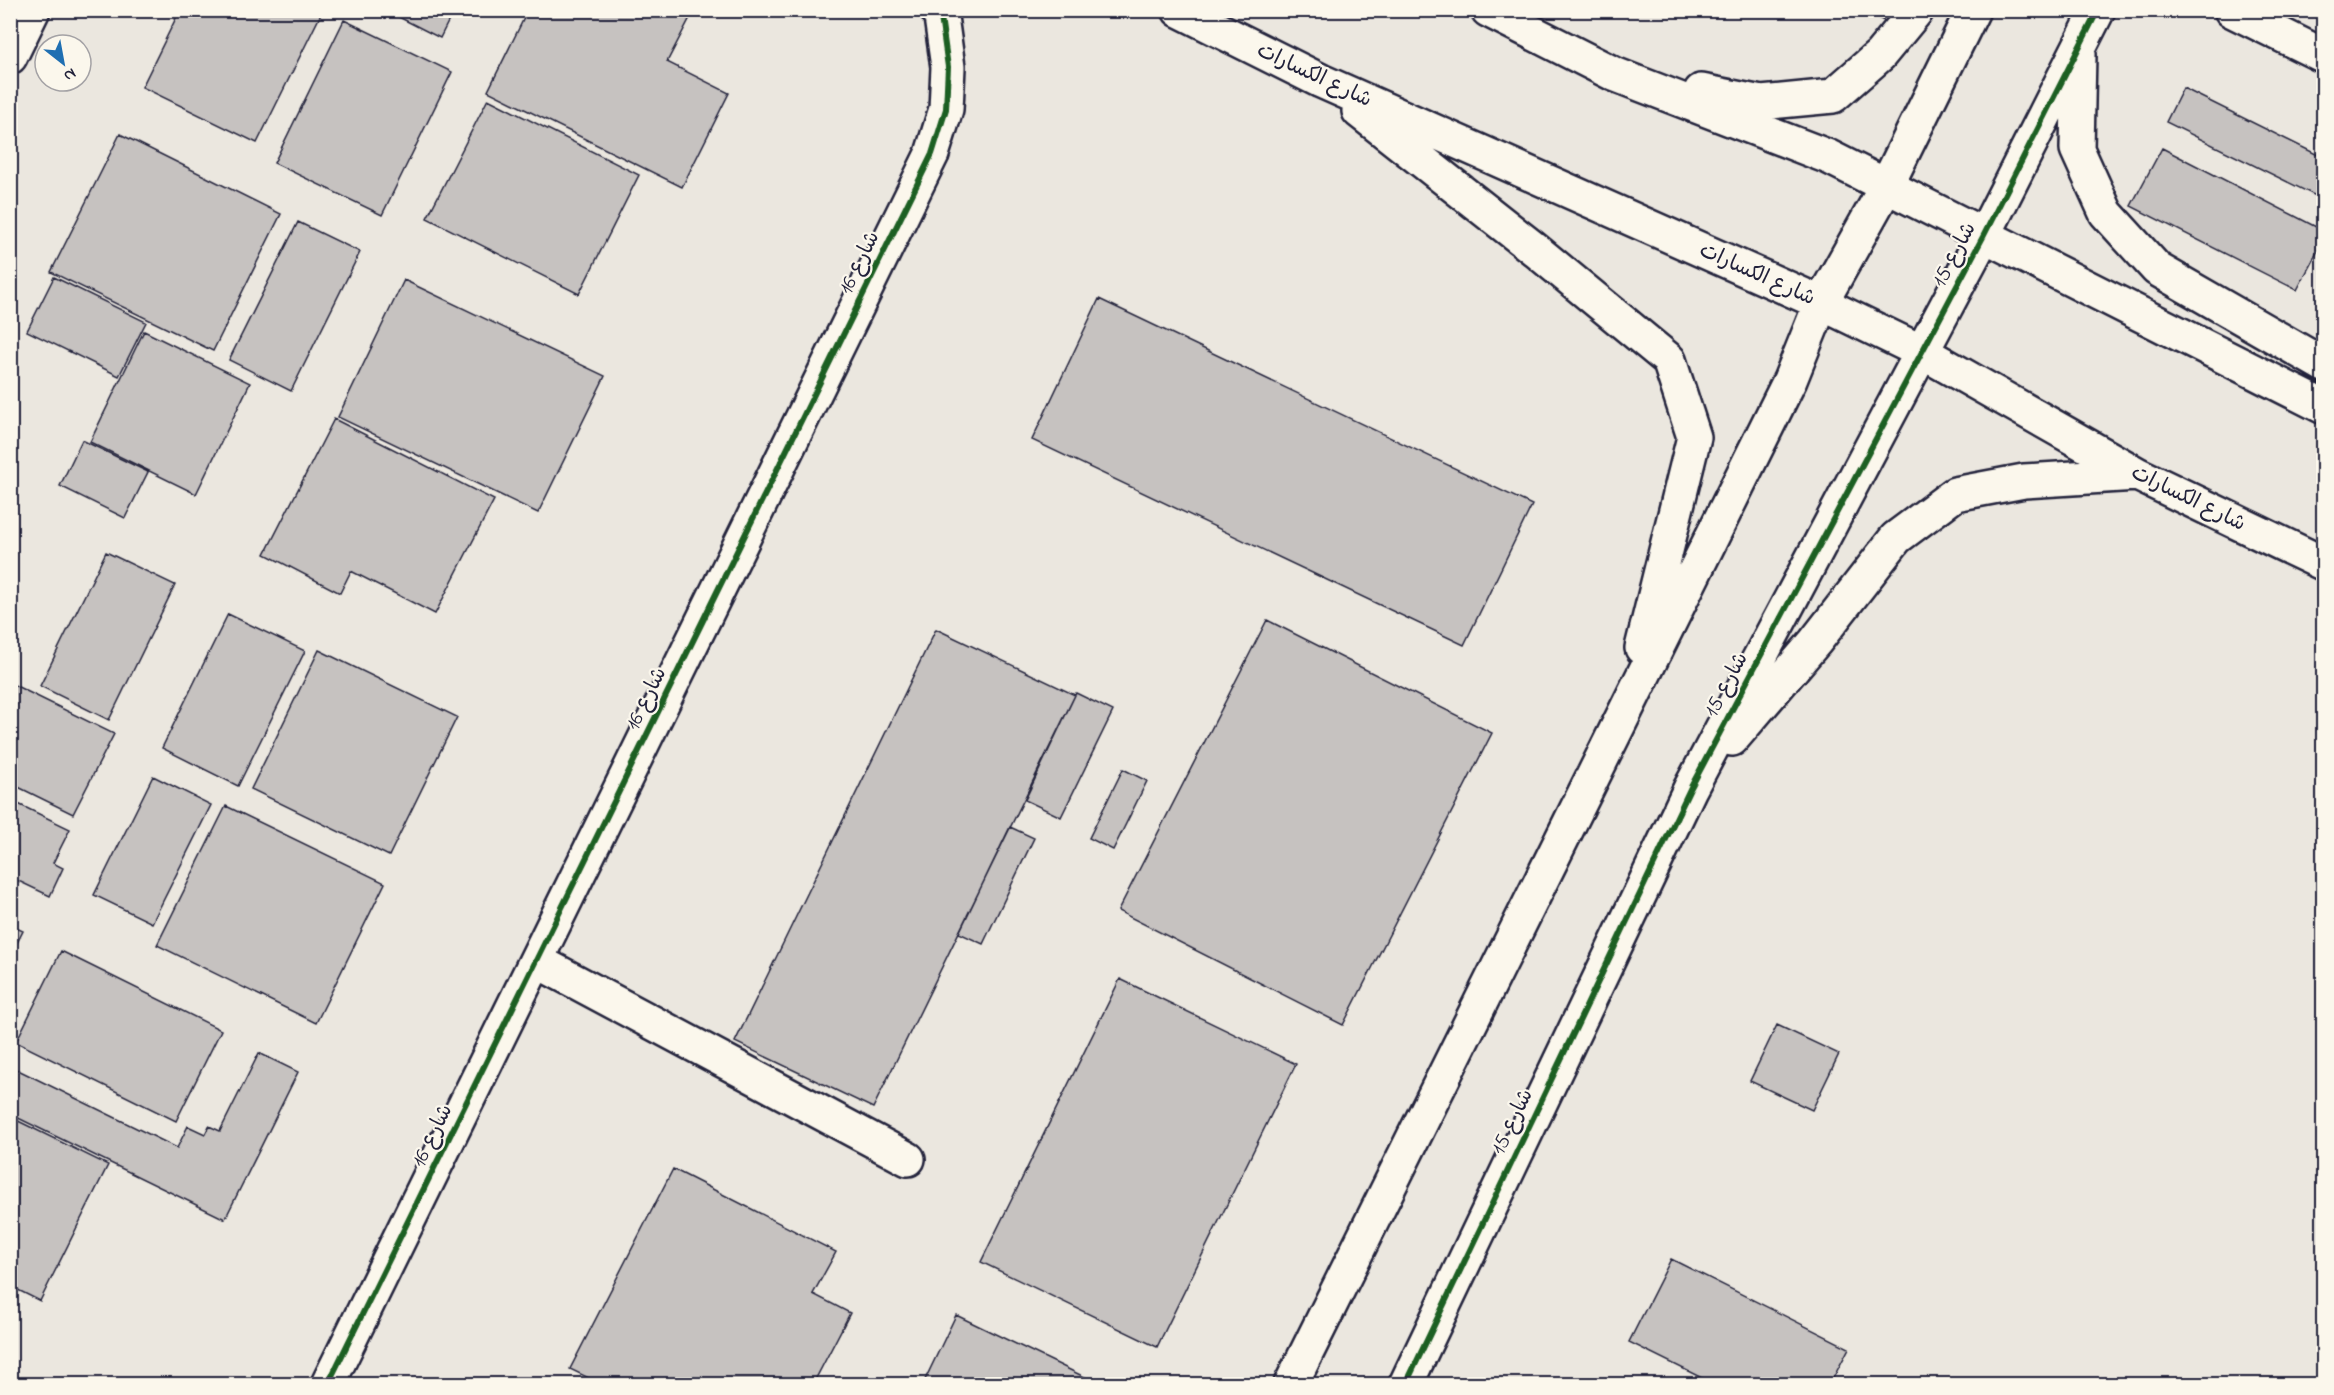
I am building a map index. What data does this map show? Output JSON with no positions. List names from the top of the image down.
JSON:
{
  "streets": {
    "street": ["شارع الكسارات", "شارع 15", "شارع 16"]
  },
  "crossings": [
    ["شارع الكسارات", "شارع 15"]
  ],
  "north": "bottom right"
}
